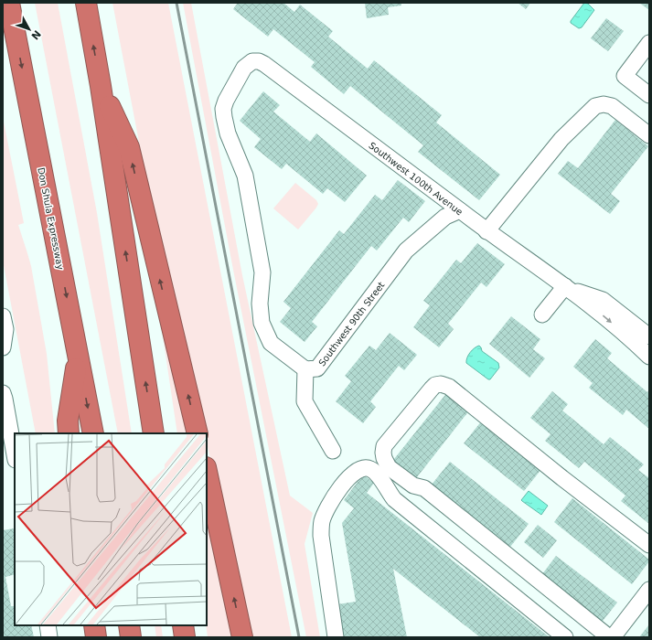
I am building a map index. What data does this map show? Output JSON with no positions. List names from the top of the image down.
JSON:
{
  "streets": {
    "highway": ["Don Shula Expressway"],
    "street": ["Southwest 100th Avenue", "Southwest 90th Street"]
  },
  "crossings": [
    ["Southwest 100th Avenue", "Southwest 90th Street"]
  ],
  "north": "bottom right"
}
